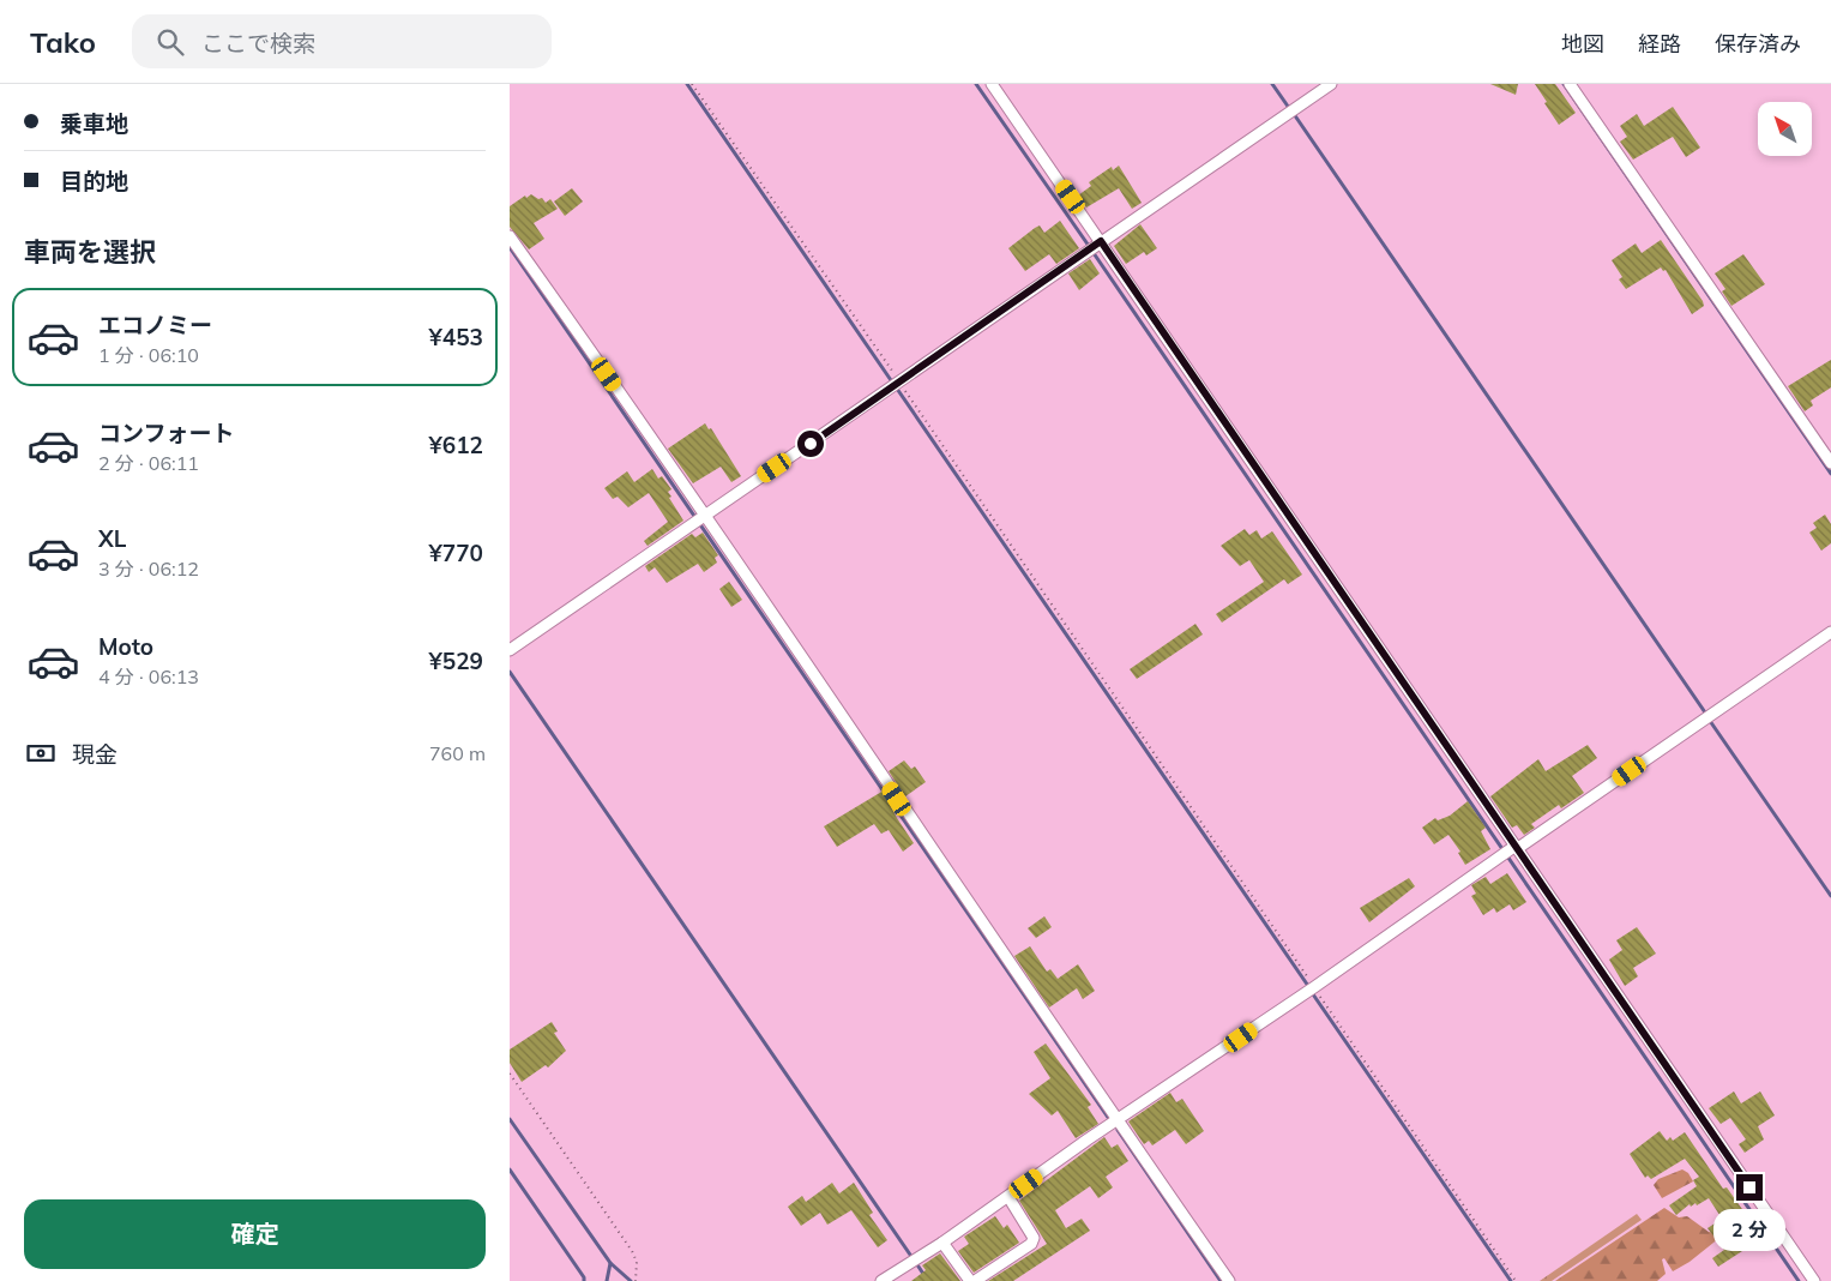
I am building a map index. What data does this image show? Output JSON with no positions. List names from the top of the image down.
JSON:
{
  "north": "top left",
  "page": {
    "header": "Tako",
    "search": "ここで検索",
    "nav": ["地図", "経路", "保存済み"],
    "banner": ["乗車地", "目的地"],
    "heading": "車両を選択",
    "list": [
      {
        "name": "エコノミー",
        "note": "1 分 · 06:10",
        "value": "¥453"
      },
      {
        "name": "コンフォート",
        "note": "2 分 · 06:11",
        "value": "¥612"
      },
      {
        "name": "XL",
        "note": "3 分 · 06:12",
        "value": "¥770"
      },
      {
        "name": "Moto",
        "note": "4 分 · 06:13",
        "value": "¥529"
      }
    ],
    "pay": ["現金", "760 m"],
    "buttons": "確定",
    "bubble": "2 分"
  }
}
